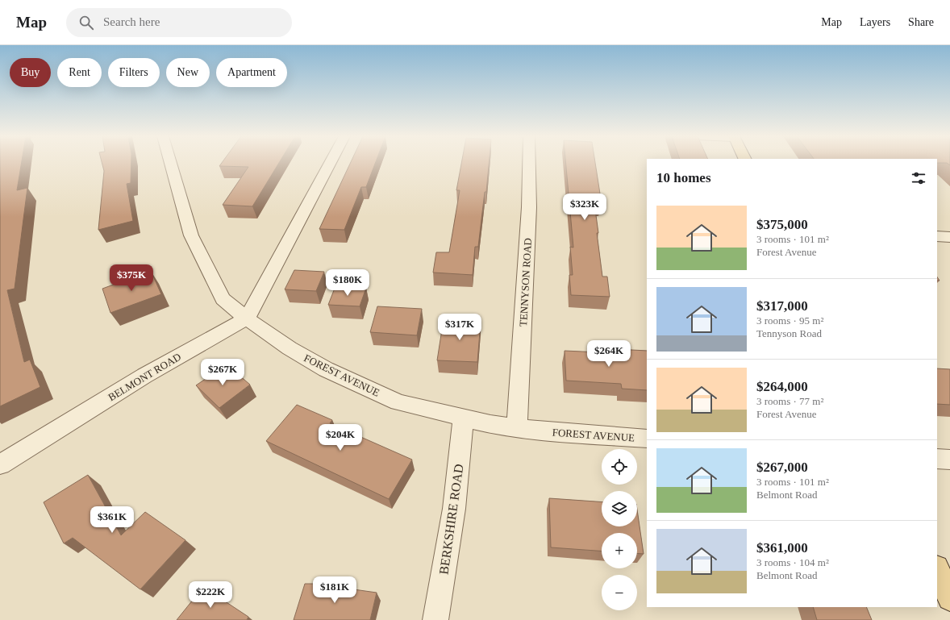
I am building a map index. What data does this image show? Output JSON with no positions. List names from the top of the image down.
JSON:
{
  "streets": {
    "street": [
      "TENNYSON ROAD",
      "FOREST AVENUE",
      "BELMONT ROAD",
      "BERKSHIRE ROAD"
    ]
  },
  "crossings": [
    ["TENNYSON ROAD", "FOREST AVENUE"],
    ["FOREST AVENUE", "BELMONT ROAD"],
    ["FOREST AVENUE", "BERKSHIRE ROAD"]
  ],
  "page": {
    "header": "Map",
    "search": "Search here",
    "nav": ["Map", "Layers", "Share"],
    "chip": [
      "Buy",
      "Rent",
      "Filters",
      "New",
      "Apartment"
    ],
    "heading": "10 homes",
    "price": [
      "$323K",
      "$375K",
      "$180K",
      "$317K",
      "$264K",
      "$267K",
      "$204K",
      "$361K",
      "$181K",
      "$222K"
    ],
    "list": [
      {
        "name": "$375,000",
        "note": "3 rooms · 101 m² · Forest Avenue"
      },
      {
        "name": "$317,000",
        "note": "3 rooms · 95 m² · Tennyson Road"
      },
      {
        "name": "$264,000",
        "note": "3 rooms · 77 m² · Forest Avenue"
      },
      {
        "name": "$267,000",
        "note": "3 rooms · 101 m² · Belmont Road"
      },
      {
        "name": "$361,000",
        "note": "3 rooms · 104 m² · Belmont Road"
      }
    ],
    "map_buttons": ["+", "−"]
  }
}
